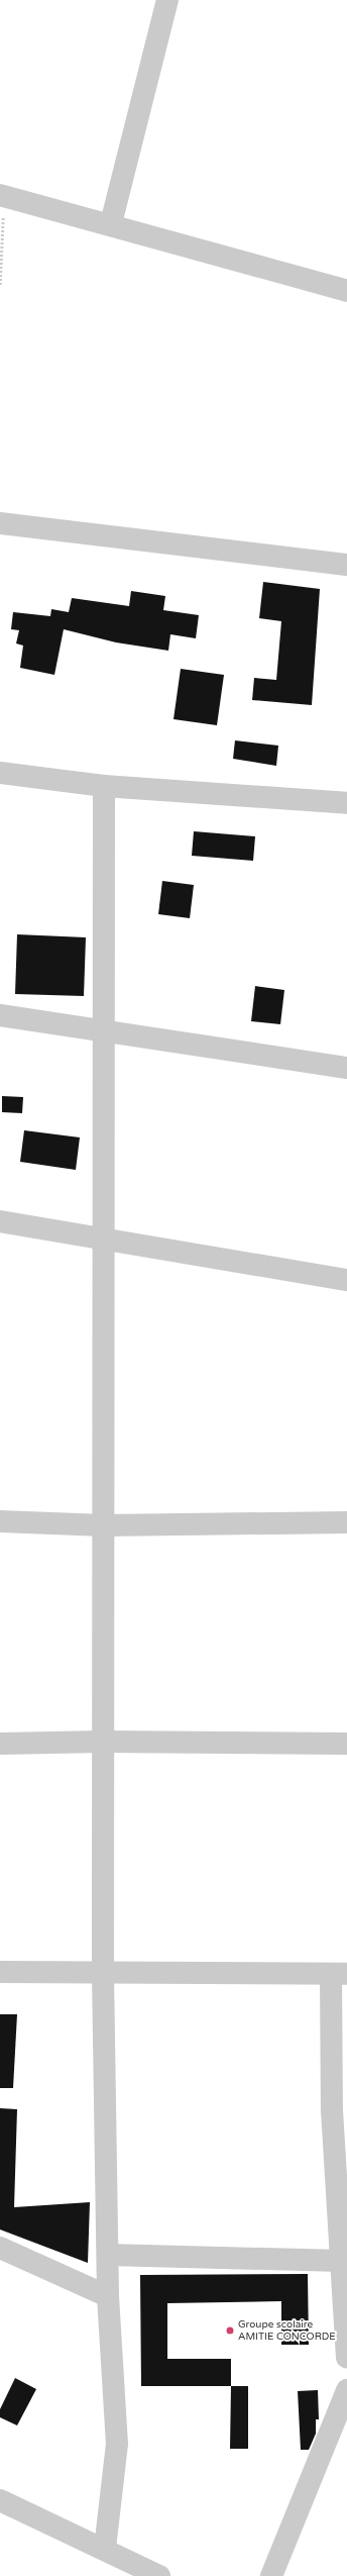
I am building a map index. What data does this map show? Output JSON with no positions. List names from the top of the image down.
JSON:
{
  "places": ["Groupe scolaire AMITIE CONCORDE"]
}
